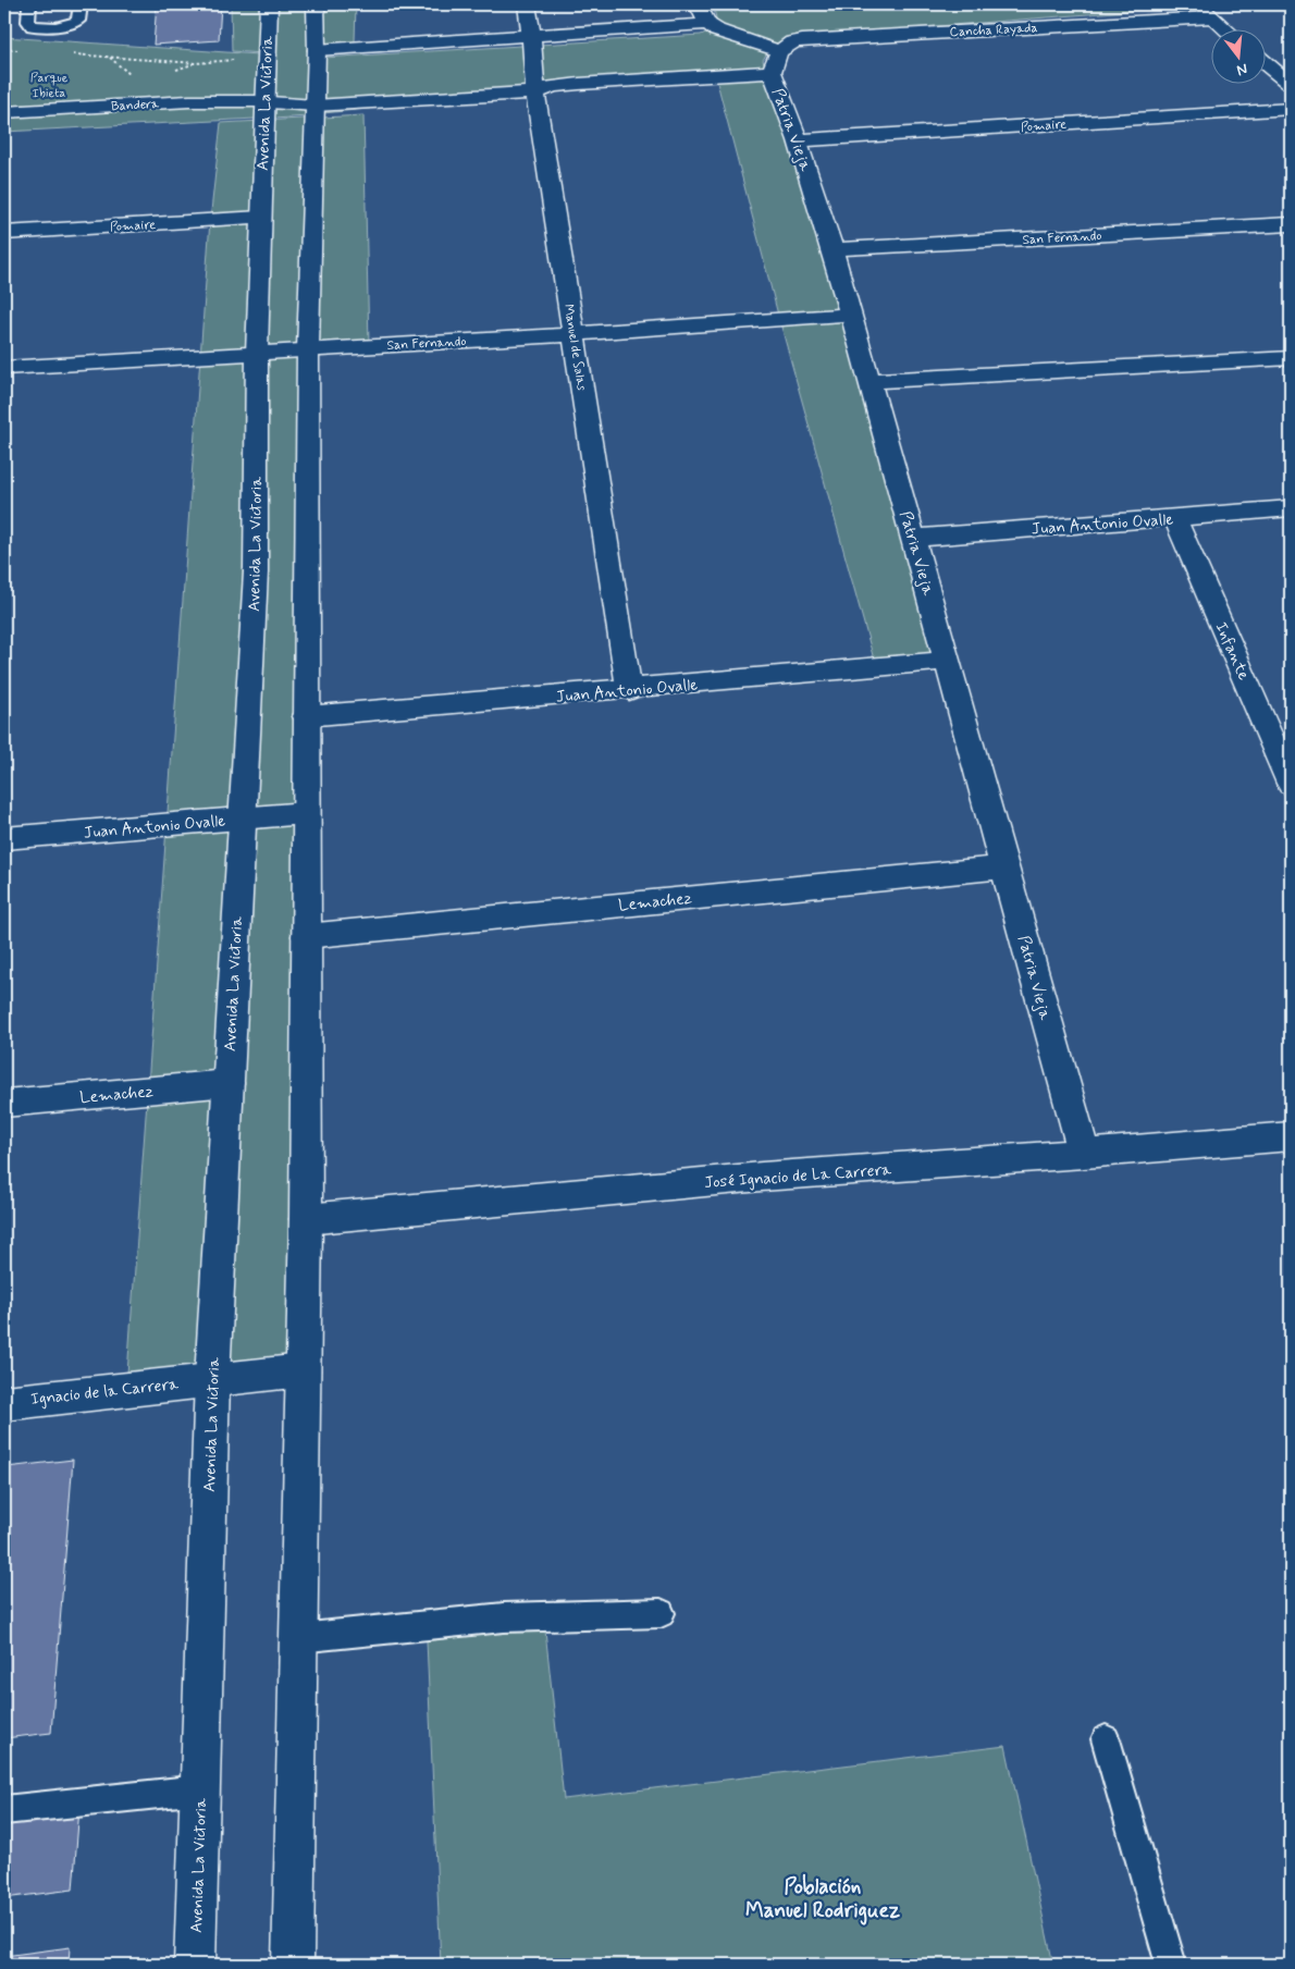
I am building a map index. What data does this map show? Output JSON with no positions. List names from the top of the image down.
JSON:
{
  "streets": {
    "street": [
      "Cancha Rayada",
      "Avenida La Victoria",
      "Bandera",
      "Pomaire",
      "Patria Vieja",
      "San Fernando",
      "Manuel de Salas",
      "Juan Antonio Ovalle",
      "Infante",
      "Lemachez",
      "José Ignacio de La Carrera",
      "Ignacio de la Carrera"
    ]
  },
  "crossings": [
    ["Cancha Rayada", "Bandera"],
    ["Cancha Rayada", "Patria Vieja"],
    ["Avenida La Victoria", "Bandera"],
    ["Avenida La Victoria", "Pomaire"],
    ["Avenida La Victoria", "San Fernando"],
    ["Avenida La Victoria", "Juan Antonio Ovalle"],
    ["Avenida La Victoria", "Lemachez"],
    ["Avenida La Victoria", "Ignacio de la Carrera"],
    ["Bandera", "Patria Vieja"],
    ["Bandera", "Manuel de Salas"],
    ["Pomaire", "Patria Vieja"],
    ["Patria Vieja", "San Fernando"],
    ["Patria Vieja", "Juan Antonio Ovalle"],
    ["Patria Vieja", "Lemachez"],
    ["Patria Vieja", "José Ignacio de La Carrera"],
    ["San Fernando", "Manuel de Salas"],
    ["Manuel de Salas", "Juan Antonio Ovalle"],
    ["Juan Antonio Ovalle", "Infante"]
  ],
  "districts": ["Población Manuel Rodriguez"],
  "parks": ["Parque Ibieta"],
  "north": "bottom"
}
